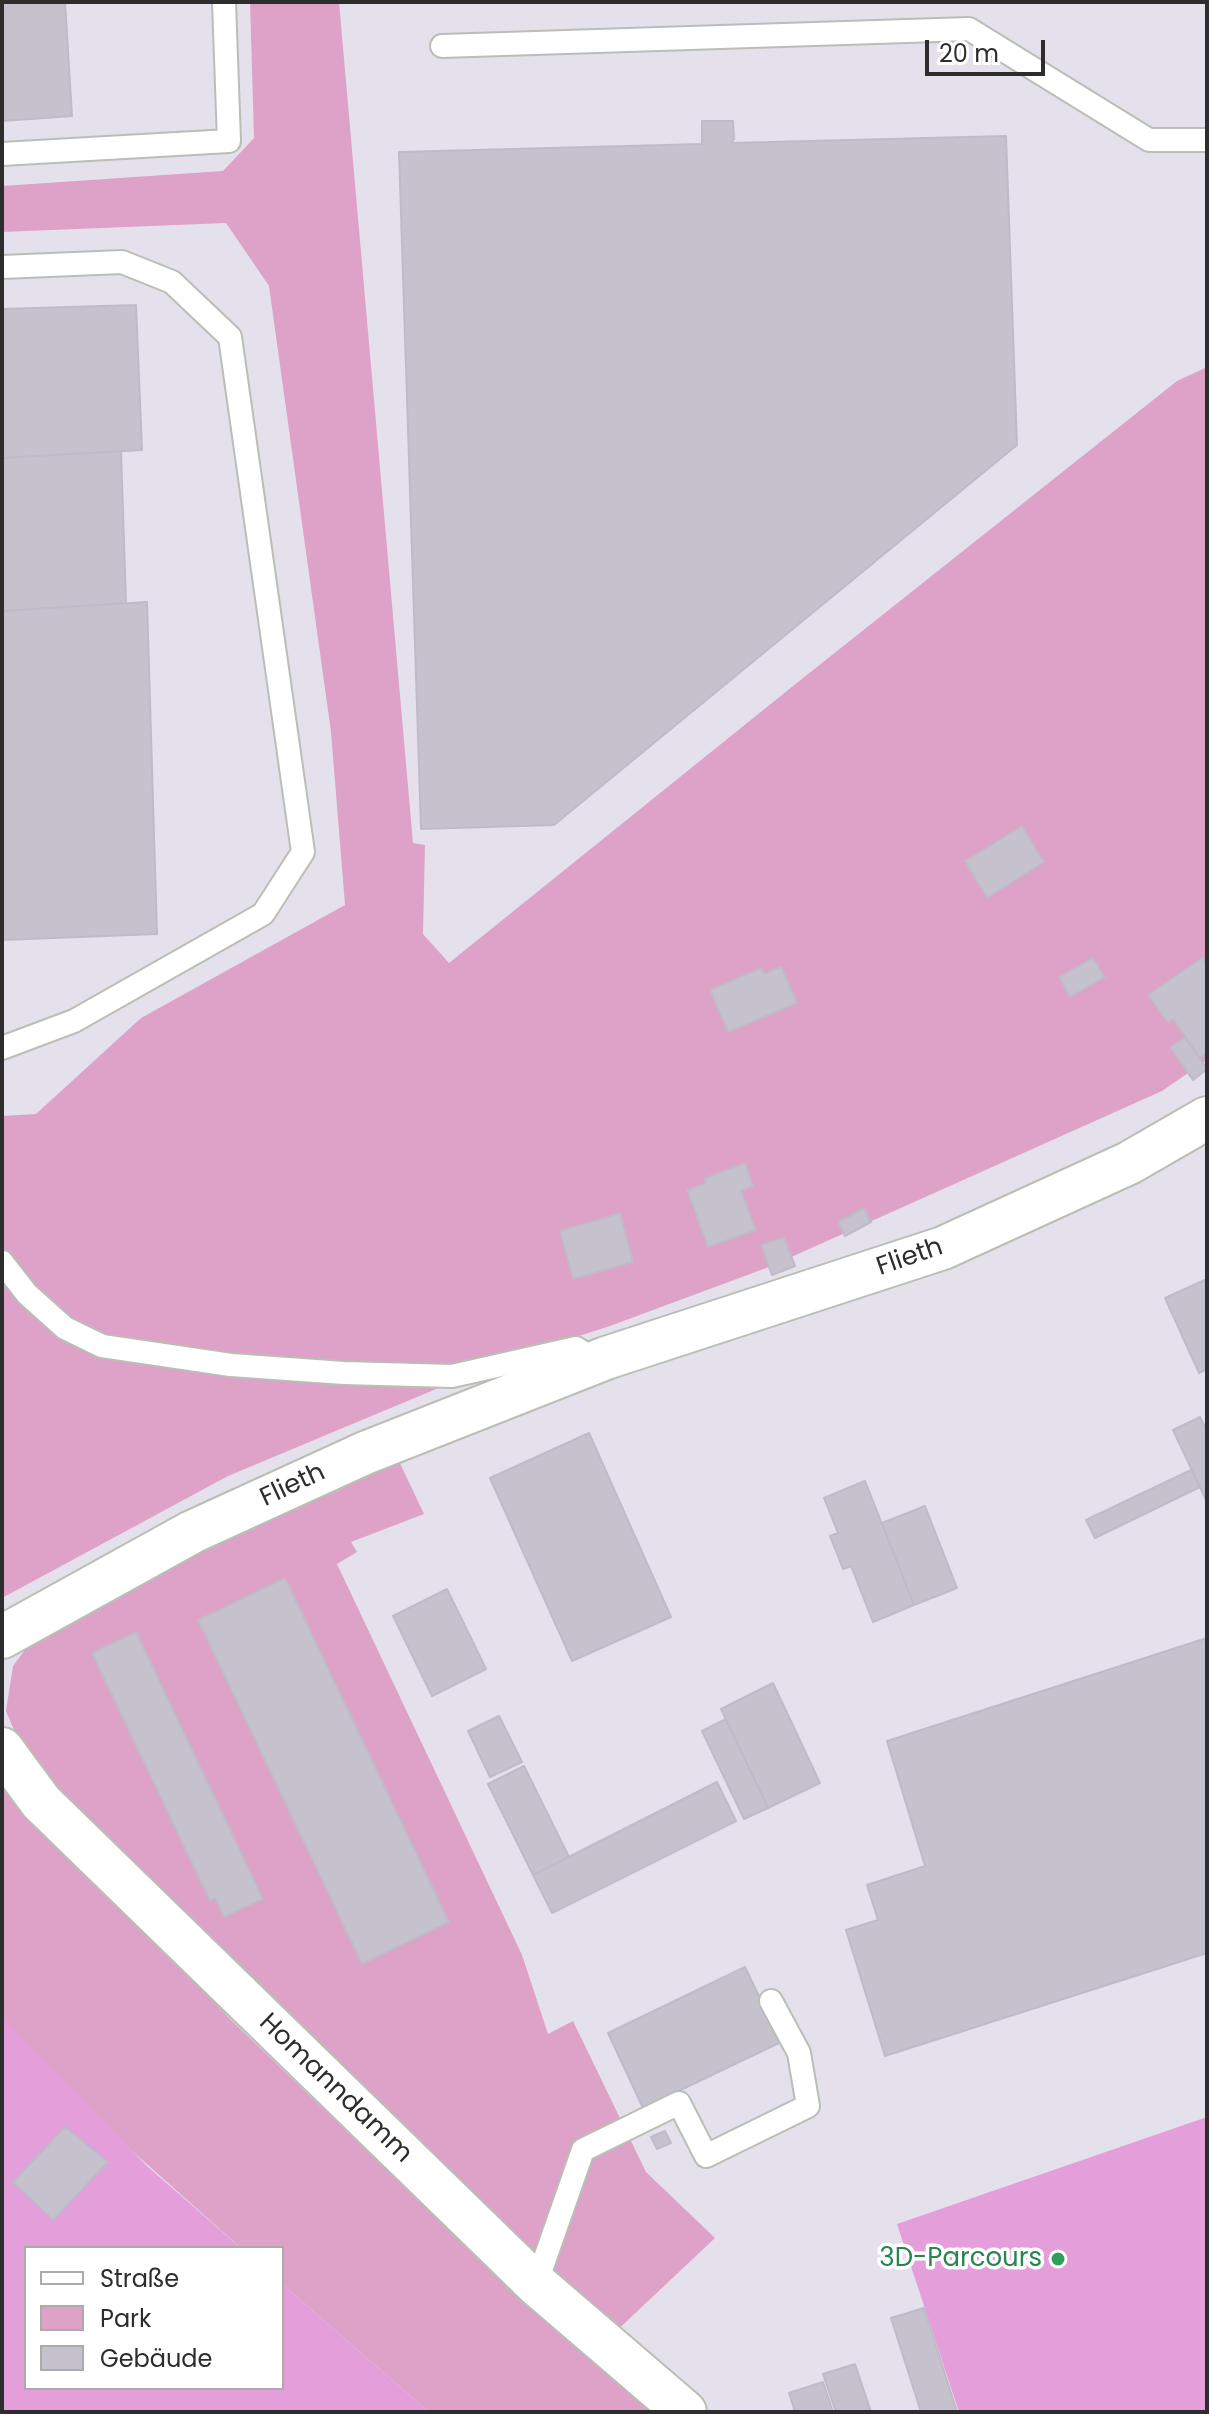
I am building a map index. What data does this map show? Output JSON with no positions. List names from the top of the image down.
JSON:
{
  "streets": {
    "street": ["Flieth", "Homanndamm"]
  },
  "places": ["3D-Parcours"],
  "legend": ["Straße", "Park", "Gebäude"],
  "scale_bar": "20 m"
}
